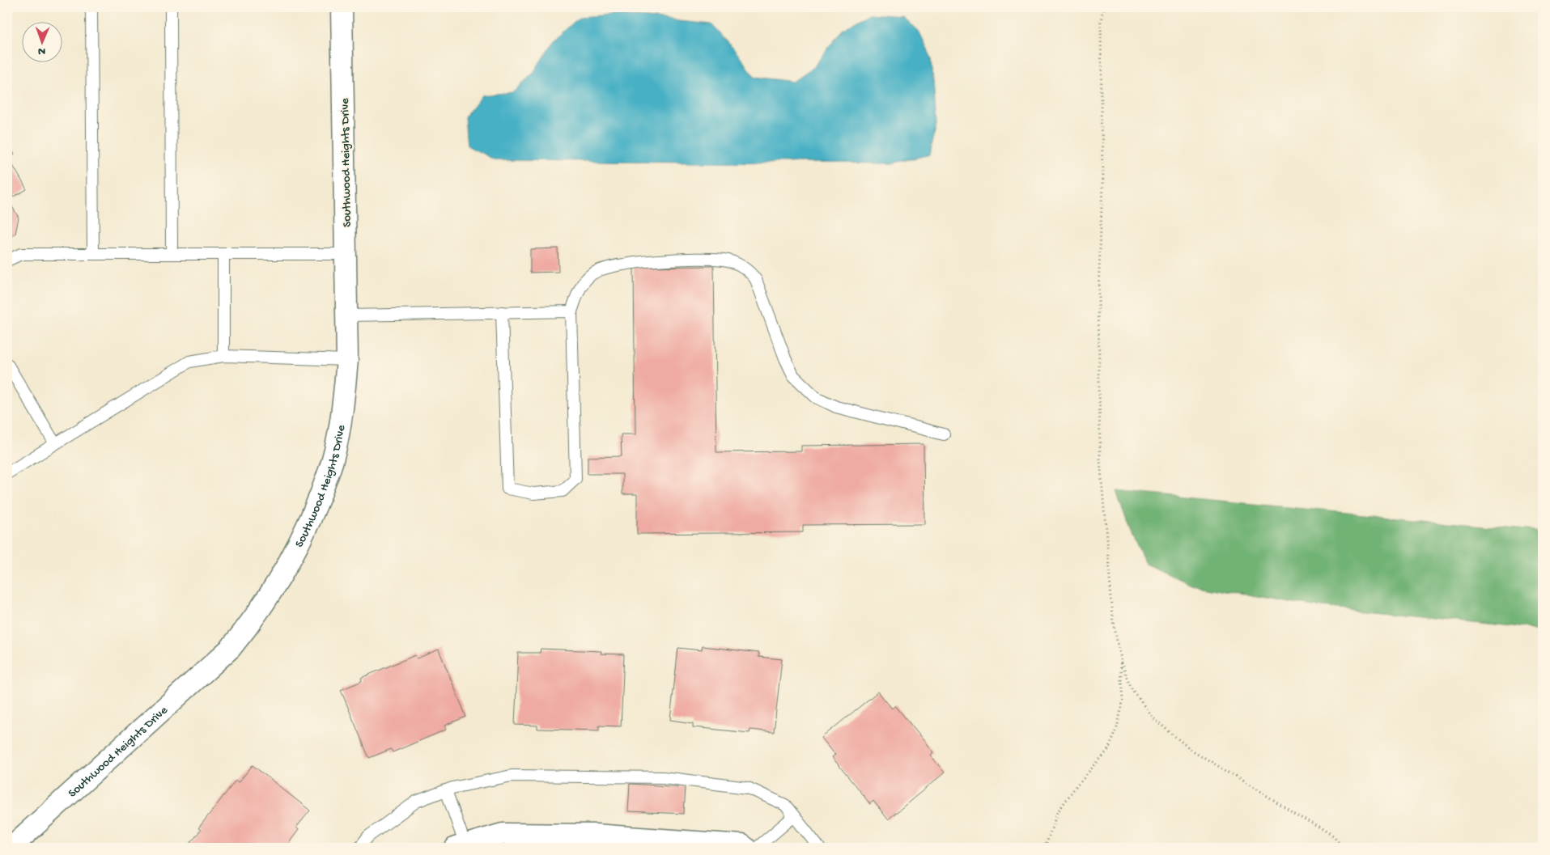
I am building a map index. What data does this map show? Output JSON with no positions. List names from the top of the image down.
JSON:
{
  "streets": {
    "street": ["Southwood Heights Drive"]
  },
  "north": "bottom"
}
